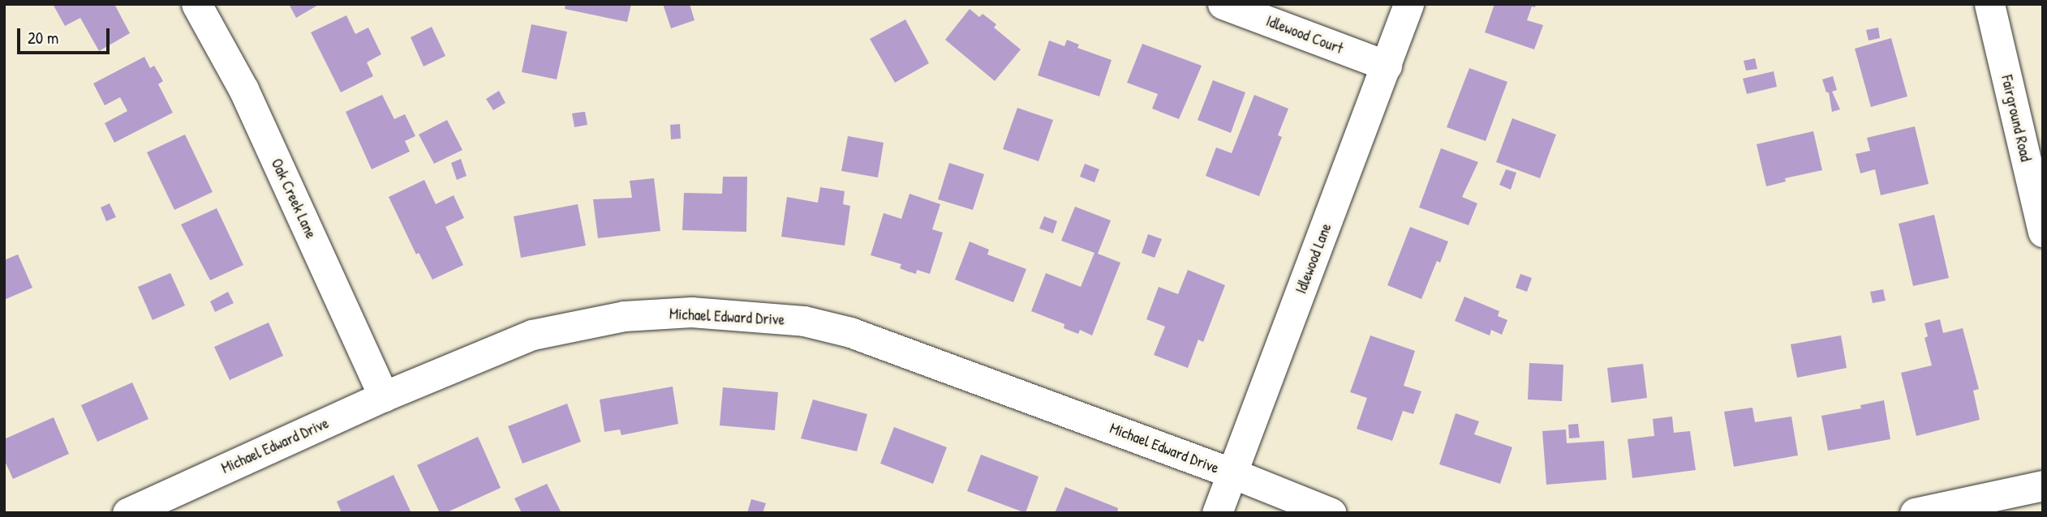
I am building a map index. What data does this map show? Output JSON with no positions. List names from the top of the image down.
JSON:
{
  "streets": {
    "street": [
      "Idlewood Court",
      "Fairground Road",
      "Oak Creek Lane",
      "Idlewood Lane",
      "Michael Edward Drive"
    ]
  },
  "crossings": [
    ["Idlewood Court", "Idlewood Lane"],
    ["Oak Creek Lane", "Michael Edward Drive"],
    ["Idlewood Lane", "Michael Edward Drive"]
  ],
  "scale_bar": "20 m"
}
